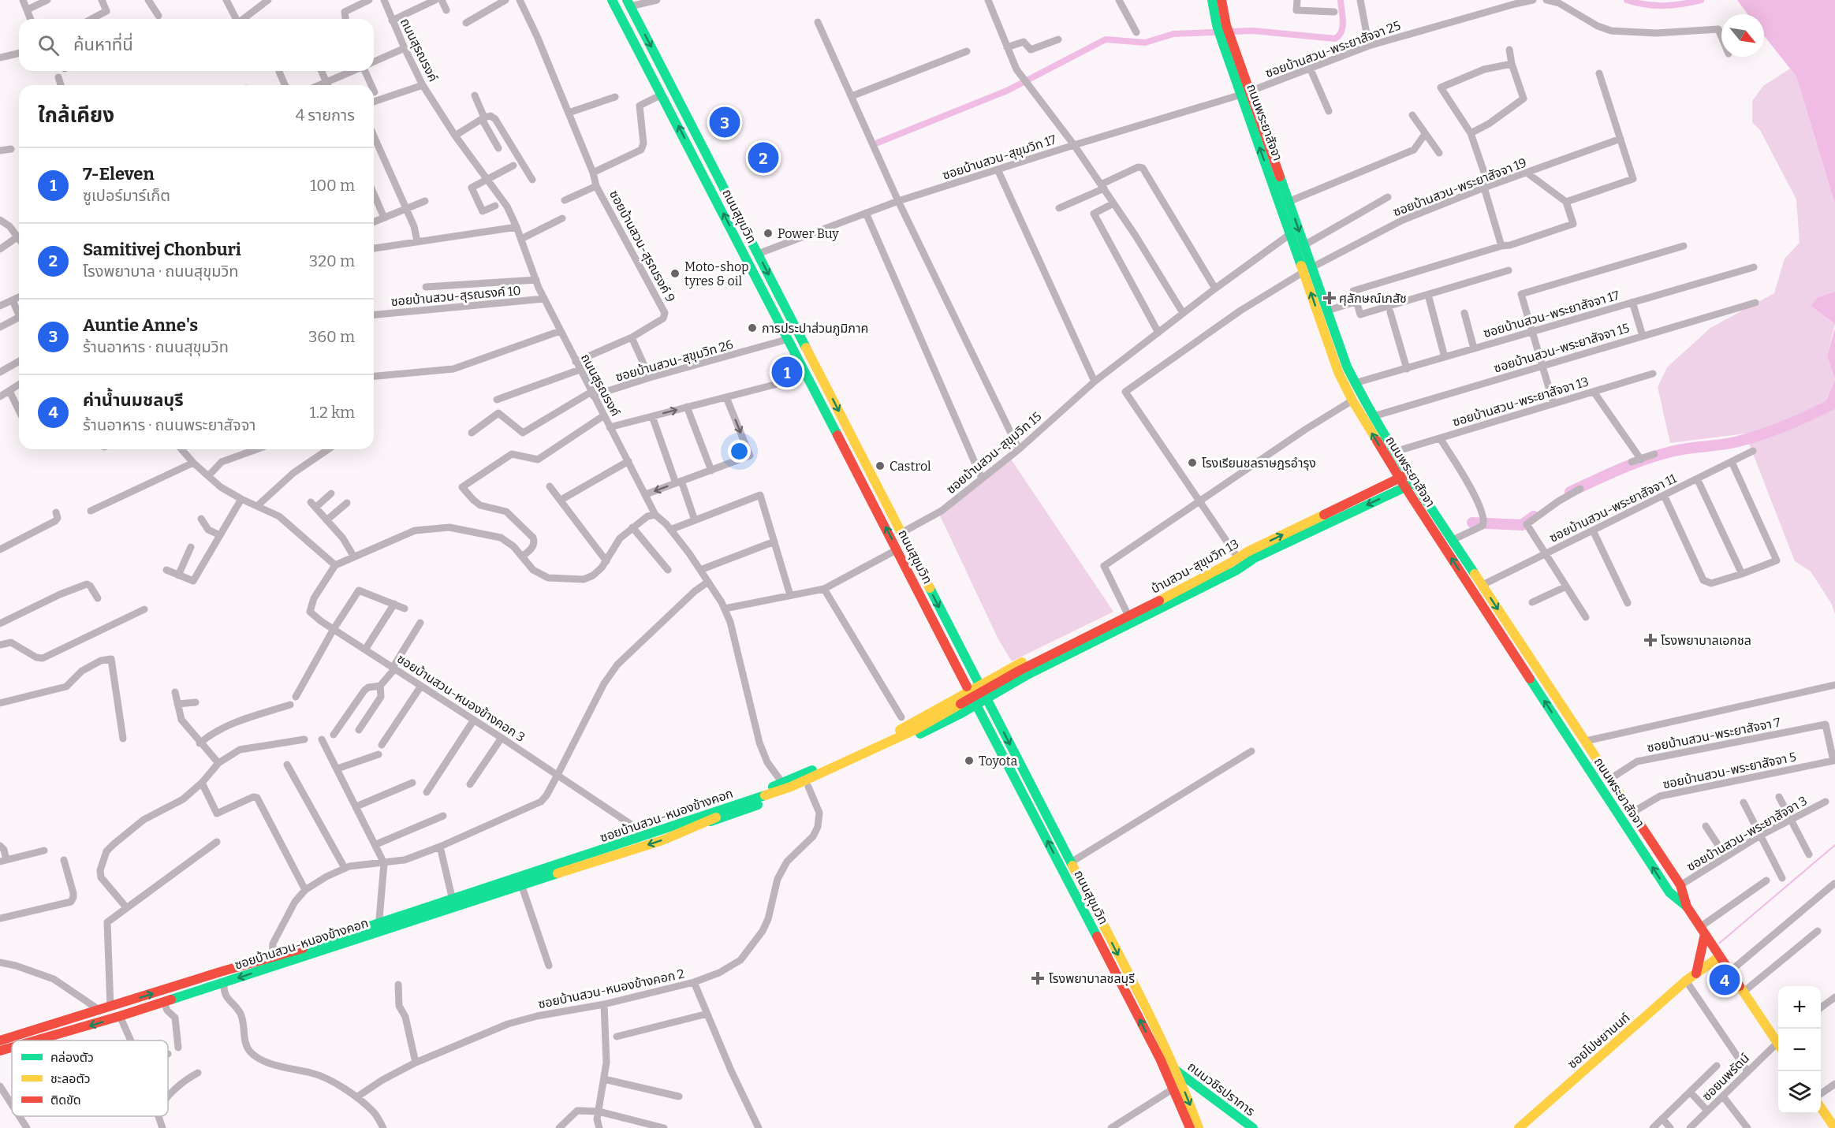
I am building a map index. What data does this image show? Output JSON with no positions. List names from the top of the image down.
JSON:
{
  "streets": {
    "main road": [
      "ถนนพระยาสัจจา",
      "ถนนสุขุมวิท",
      "บ้านสวน-สุขุมวิท 13",
      "ซอยบ้านสวน-หนองข้างคอก",
      "ซอยโปษยานนท์",
      "ถนนวชิรปราการ"
    ],
    "street": [
      "ซอยบ้านสวน-พระยาสัจจา 25",
      "ถนนสุรณรงค์",
      "ซอยบ้านสวน-สุขุมวิท 17",
      "ซอยบ้านสวน-พระยาสัจจา 19",
      "ซอยบ้านสวน-สุรณรงค์ 9",
      "ซอยบ้านสวน-สุรณรงค์ 10",
      "ซอยบ้านสวน-พระยาสัจจา 17",
      "ซอยบ้านสวน-พระยาสัจจา 15",
      "ซอยบ้านสวน-สุขุมวิท 26",
      "ซอยบ้านสวน-พระยาสัจจา 13",
      "ซอยบ้านสวน-สุขุมวิท 15",
      "ซอยบ้านสวน-พระยาสัจจา 11",
      "ซอยบ้านสวน-หนองข้างคอก 3",
      "ซอยบ้านสวน-พระยาสัจจา 7",
      "ซอยบ้านสวน-พระยาสัจจา 5",
      "ซอยบ้านสวน-พระยาสัจจา 3",
      "ซอยบ้านสวน-หนองข้างคอก 2",
      "ซอยนพรัตน์"
    ]
  },
  "crossings": [
    ["ซอยบ้านสวน-พระยาสัจจา 25", "ถนนพระยาสัจจา"],
    ["ซอยบ้านสวน-พระยาสัจจา 25", "ซอยบ้านสวน-สุขุมวิท 17"],
    ["ถนนสุรณรงค์", "ซอยบ้านสวน-สุรณรงค์ 9"],
    ["ถนนสุรณรงค์", "ซอยบ้านสวน-สุรณรงค์ 10"],
    ["ถนนสุรณรงค์", "ซอยบ้านสวน-สุขุมวิท 26"],
    ["ถนนพระยาสัจจา", "ซอยบ้านสวน-สุขุมวิท 17"],
    ["ถนนพระยาสัจจา", "ซอยบ้านสวน-พระยาสัจจา 19"],
    ["ถนนพระยาสัจจา", "ซอยบ้านสวน-พระยาสัจจา 17"],
    ["ถนนพระยาสัจจา", "ซอยบ้านสวน-พระยาสัจจา 15"],
    ["ถนนพระยาสัจจา", "ซอยบ้านสวน-พระยาสัจจา 13"],
    ["ถนนพระยาสัจจา", "ซอยบ้านสวน-สุขุมวิท 15"],
    ["ถนนพระยาสัจจา", "ซอยบ้านสวน-พระยาสัจจา 11"],
    ["ถนนพระยาสัจจา", "บ้านสวน-สุขุมวิท 13"],
    ["ถนนพระยาสัจจา", "ซอยบ้านสวน-พระยาสัจจา 7"],
    ["ถนนพระยาสัจจา", "ซอยบ้านสวน-พระยาสัจจา 5"],
    ["ถนนพระยาสัจจา", "ซอยบ้านสวน-พระยาสัจจา 3"],
    ["ถนนพระยาสัจจา", "ซอยโปษยานนท์"],
    ["ซอยบ้านสวน-สุขุมวิท 17", "ถนนสุขุมวิท"],
    ["ถนนสุขุมวิท", "ซอยบ้านสวน-สุขุมวิท 26"],
    ["ถนนสุขุมวิท", "ซอยบ้านสวน-สุขุมวิท 15"],
    ["ถนนสุขุมวิท", "ถนนวชิรปราการ"],
    ["บ้านสวน-สุขุมวิท 13", "ซอยบ้านสวน-หนองข้างคอก"],
    ["ซอยบ้านสวน-หนองข้างคอก 3", "ซอยบ้านสวน-หนองข้างคอก"],
    ["ซอยบ้านสวน-พระยาสัจจา 7", "ซอยบ้านสวน-พระยาสัจจา 5"]
  ],
  "places": {
    "other": [
      "Power Buy",
      "Moto-shop tyres & oil",
      "การประปาส่วนภูมิภาค",
      "โรงเรียนชลราษฎรอำรุง",
      "Castrol",
      "Toyota"
    ],
    "health": ["ศุลักษณ์เภสัช", "โรงพยาบาลเอกชล", "โรงพยาบาลชลบุรี"]
  },
  "legend": ["คล่องตัว", "ชะลอตัว", "ติดขัด"],
  "north": "bottom right",
  "page": {
    "search": "ค้นหาที่นี่",
    "heading": ["ใกล้เคียง", "4 รายการ"],
    "pins": [
      "3",
      "2",
      "1",
      "4"
    ],
    "list": [
      {
        "mark": "1",
        "name": "7-Eleven",
        "note": "ซูเปอร์มาร์เก็ต",
        "value": "100 m"
      },
      {
        "mark": "2",
        "name": "Samitivej Chonburi",
        "note": "โรงพยาบาล · ถนนสุขุมวิท",
        "value": "320 m"
      },
      {
        "mark": "3",
        "name": "Auntie Anne's",
        "note": "ร้านอาหาร · ถนนสุขุมวิท",
        "value": "360 m"
      },
      {
        "mark": "4",
        "name": "ค่าน้ำนมชลบุรี",
        "note": "ร้านอาหาร · ถนนพระยาสัจจา",
        "value": "1.2 km"
      }
    ],
    "map_buttons": ["+", "−"]
  }
}
